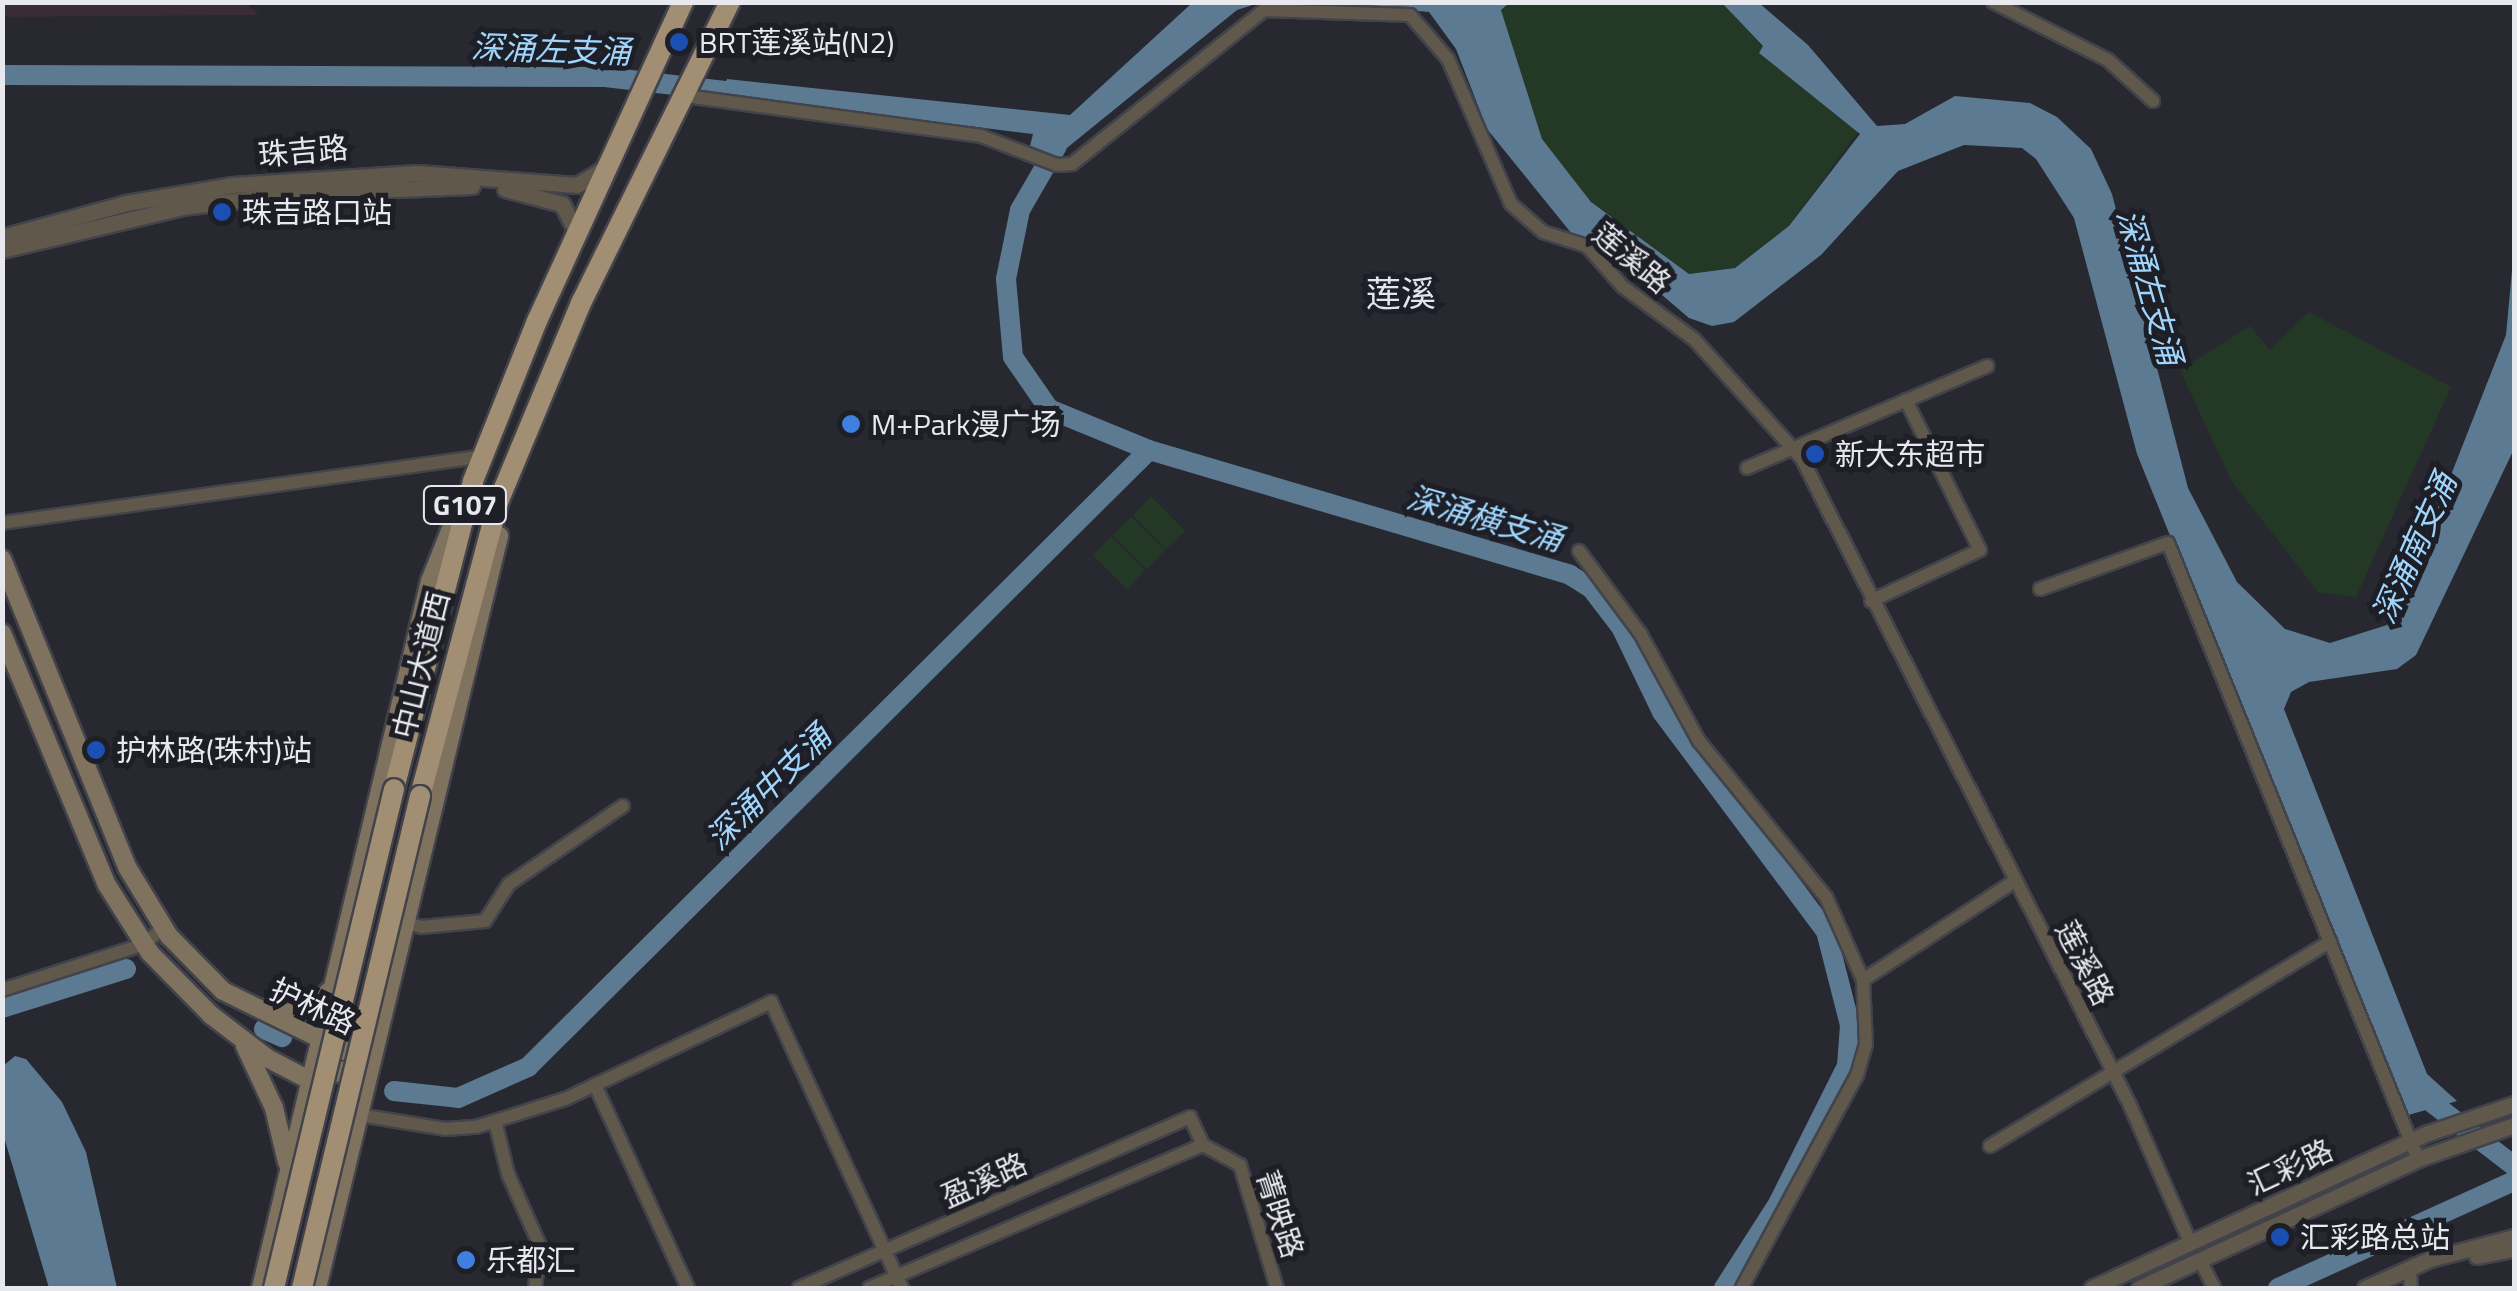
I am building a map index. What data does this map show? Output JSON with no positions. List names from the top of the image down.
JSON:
{
  "streets": {
    "highway": ["G107", "中山大道西"],
    "main road": ["护林路"],
    "street": [
      "珠吉路",
      "莲溪路",
      "汇彩路",
      "盈溪路",
      "菁映路"
    ]
  },
  "crossings": [
    ["珠吉路", "G107"],
    ["珠吉路", "中山大道西"],
    ["莲溪路", "G107"],
    ["莲溪路", "中山大道西"],
    ["莲溪路", "汇彩路"],
    ["G107", "中山大道西"],
    ["盈溪路", "菁映路"]
  ],
  "districts": ["莲溪"],
  "water": [
    "深涌左支涌",
    "深涌横支涌",
    "深涌南支涌",
    "深涌中支涌"
  ],
  "places": [
    "BRT莲溪站(N2)",
    "珠吉路口站",
    "M+Park漫广场",
    "新大东超市",
    "护林路(珠村)站",
    "汇彩路总站",
    "乐都汇"
  ]
}
